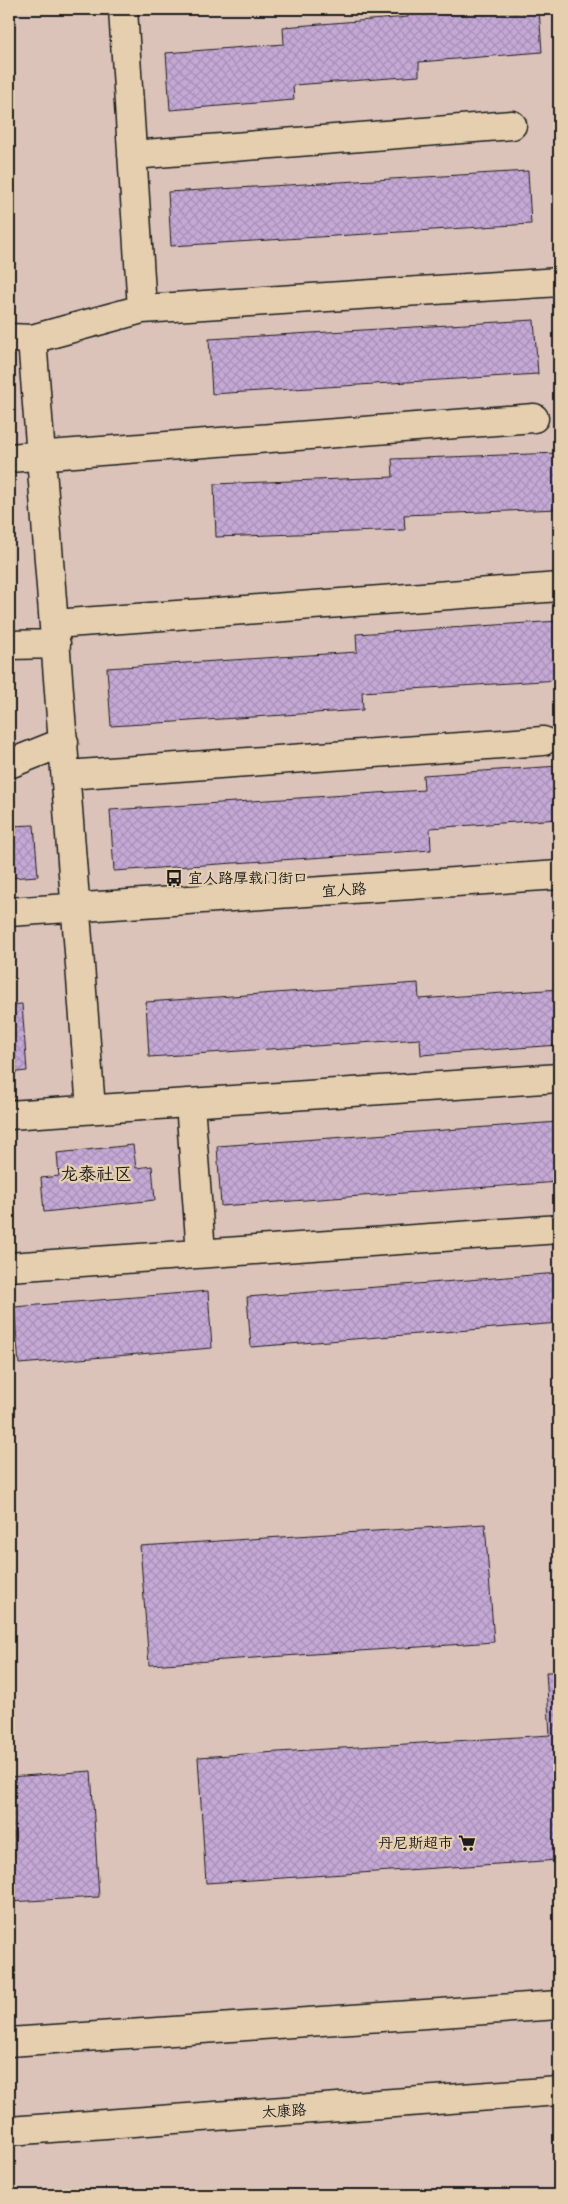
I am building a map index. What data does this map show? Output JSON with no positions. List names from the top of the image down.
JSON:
{
  "streets": {
    "street": ["宜人路", "太康路"]
  },
  "districts": ["龙泰社区"],
  "places": {
    "bus stop": ["宜人路厚载门街口"],
    "supermarket": ["丹尼斯超市"]
  }
}
